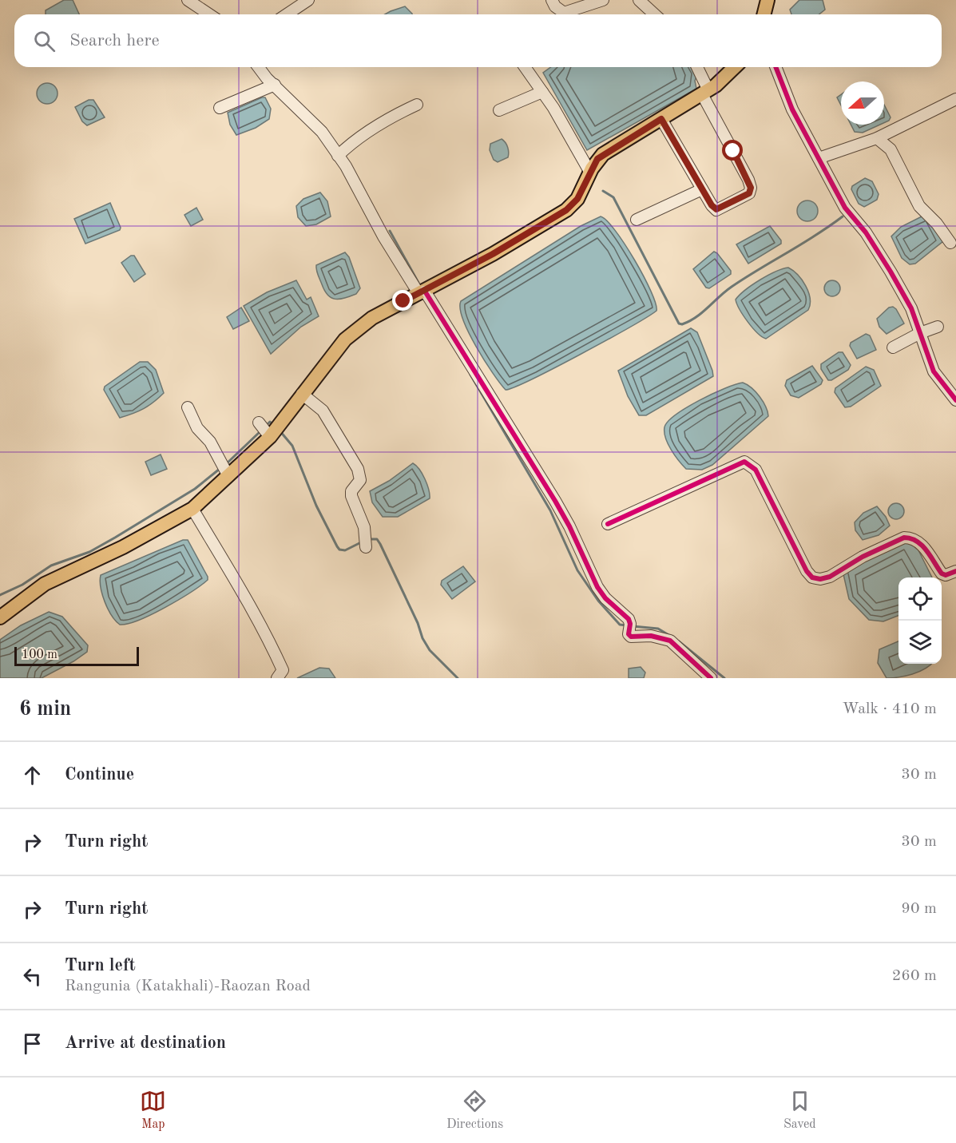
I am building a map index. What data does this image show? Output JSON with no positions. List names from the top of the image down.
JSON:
{
  "scale_bar": "100 m",
  "north": "left",
  "page": {
    "search": "Search here",
    "scale": "100 m",
    "heading": ["6 min", "Walk · 410 m"],
    "list": [
      ["Continue", "30 m"],
      ["Turn right", "30 m"],
      ["Turn right", "90 m"],
      ["Turn left", "Rangunia (Katakhali)-Raozan Road", "260 m"],
      "Arrive at destination"
    ],
    "nav": ["Map", "Directions", "Saved"]
  }
}
